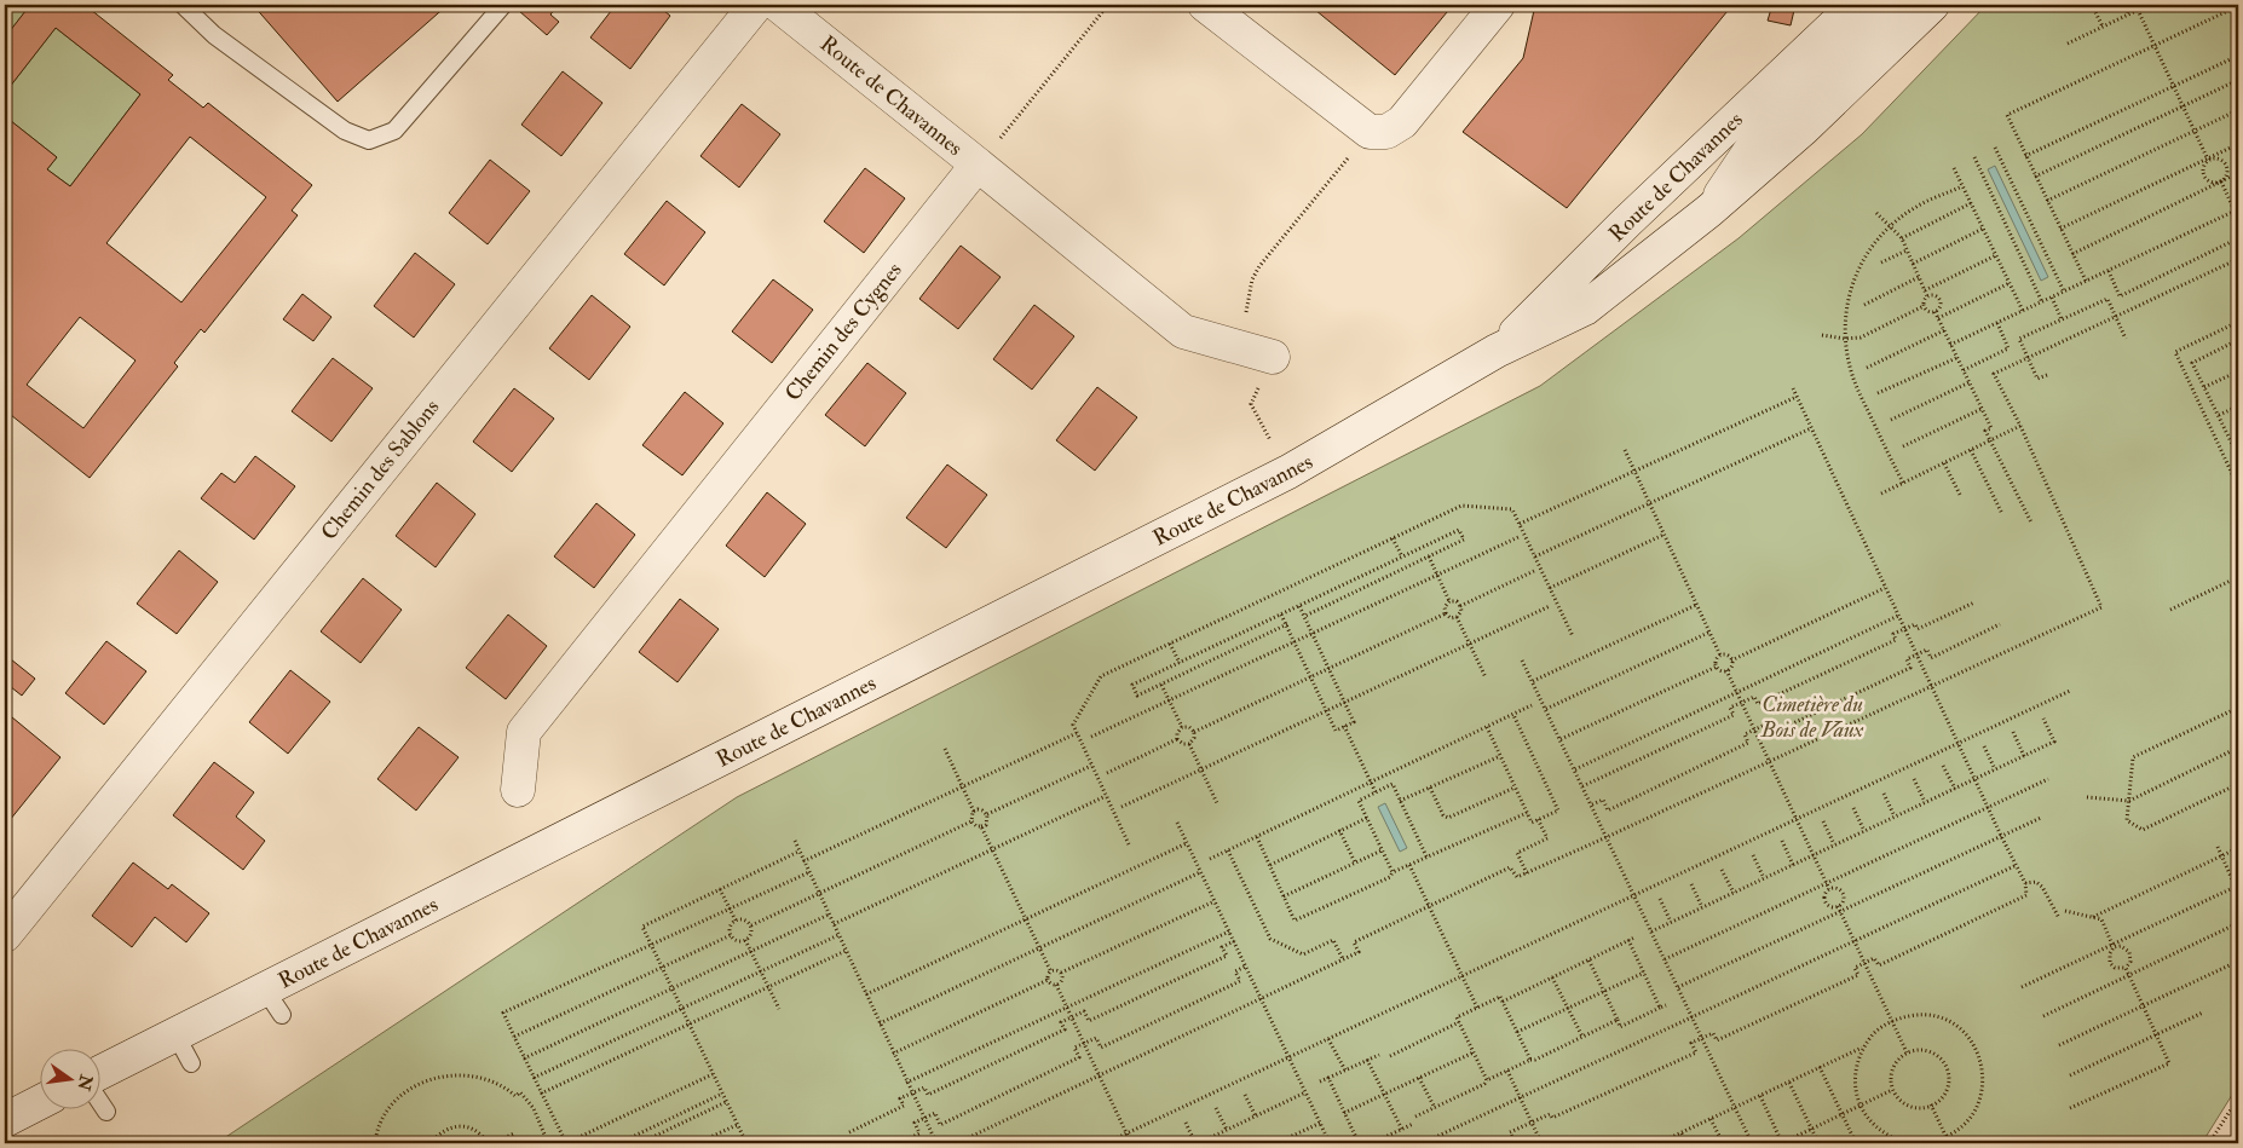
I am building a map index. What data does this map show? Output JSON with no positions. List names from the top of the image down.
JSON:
{
  "streets": {
    "street": ["Route de Chavannes", "Chemin des Cygnes", "Chemin des Sablons"]
  },
  "crossings": [
    ["Route de Chavannes", "Chemin des Cygnes"]
  ],
  "parks": ["Cimetière du Bois de Vaux"],
  "north": "right"
}
